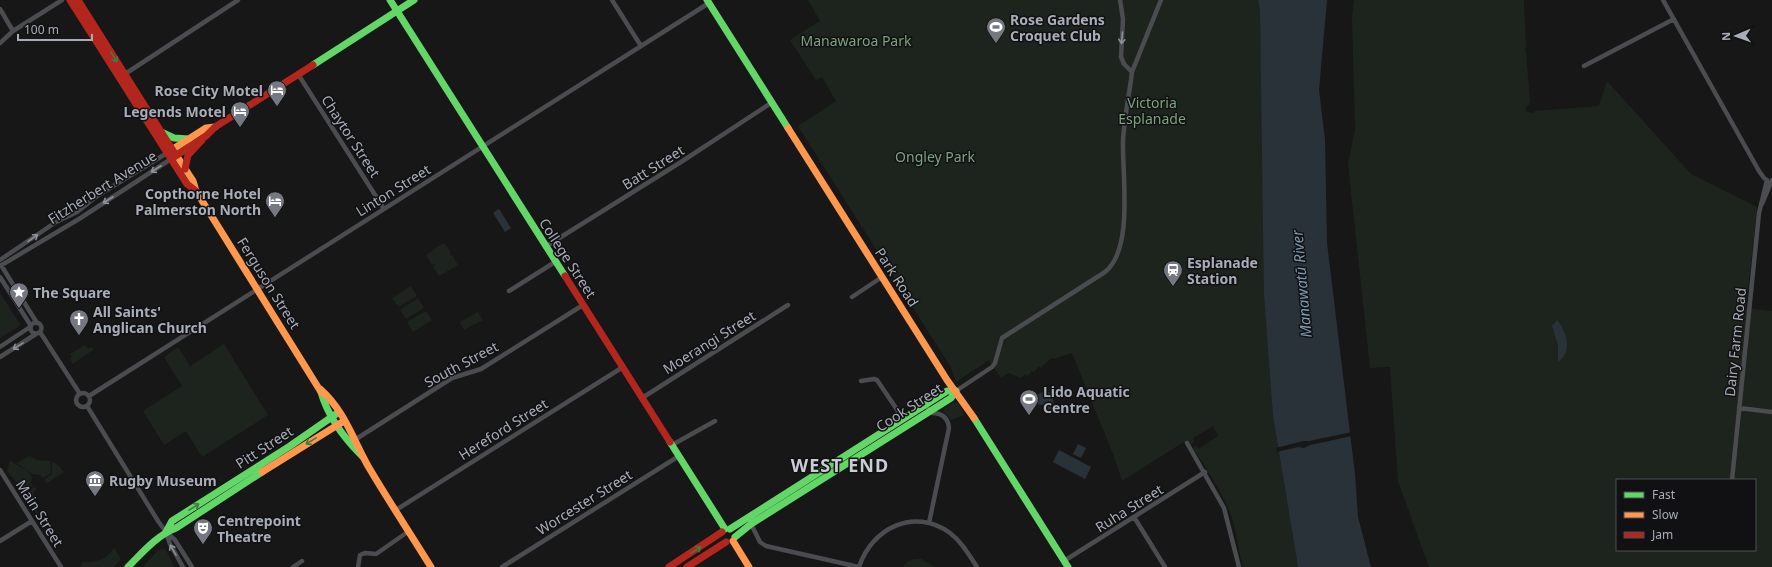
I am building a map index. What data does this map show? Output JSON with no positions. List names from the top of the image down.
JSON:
{
  "streets": {
    "main road": [
      "Fitzherbert Avenue",
      "College Street",
      "Park Road",
      "Ferguson Street",
      "Cook Street",
      "Pitt Street"
    ],
    "street": [
      "Chaytor Street",
      "Batt Street",
      "Linton Street",
      "Moerangi Street",
      "Dairy Farm Road",
      "South Street",
      "Hereford Street",
      "Worcester Street",
      "Ruha Street",
      "Main Street"
    ]
  },
  "crossings": [
    ["Chaytor Street", "Fitzherbert Avenue"],
    ["Chaytor Street", "Linton Street"],
    ["Batt Street", "College Street"],
    ["Batt Street", "Park Road"],
    ["Fitzherbert Avenue", "College Street"],
    ["Fitzherbert Avenue", "Ferguson Street"],
    ["Linton Street", "College Street"],
    ["Linton Street", "Park Road"],
    ["Linton Street", "Ferguson Street"],
    ["College Street", "Moerangi Street"],
    ["College Street", "South Street"],
    ["College Street", "Cook Street"],
    ["College Street", "Hereford Street"],
    ["College Street", "Worcester Street"],
    ["Park Road", "Cook Street"],
    ["Park Road", "Ruha Street"],
    ["Ferguson Street", "South Street"],
    ["Ferguson Street", "Hereford Street"],
    ["Ferguson Street", "Pitt Street"]
  ],
  "districts": ["WEST END"],
  "water": ["Manawatū River"],
  "parks": ["Manawaroa Park", "Victoria Esplanade", "Ongley Park"],
  "places": {
    "sports": ["Rose Gardens Croquet Club", "Lido Aquatic Centre"],
    "hotel": ["Rose City Motel", "Legends Motel", "Copthorne Hotel Palmerston North"],
    "station": ["Esplanade Station"],
    "place": ["The Square"],
    "church": ["All Saints' Anglican Church"],
    "museum": ["Rugby Museum"],
    "theatre": ["Centrepoint Theatre"]
  },
  "legend": ["Fast", "Slow", "Jam"],
  "scale_bar": "100 m",
  "north": "left"
}
